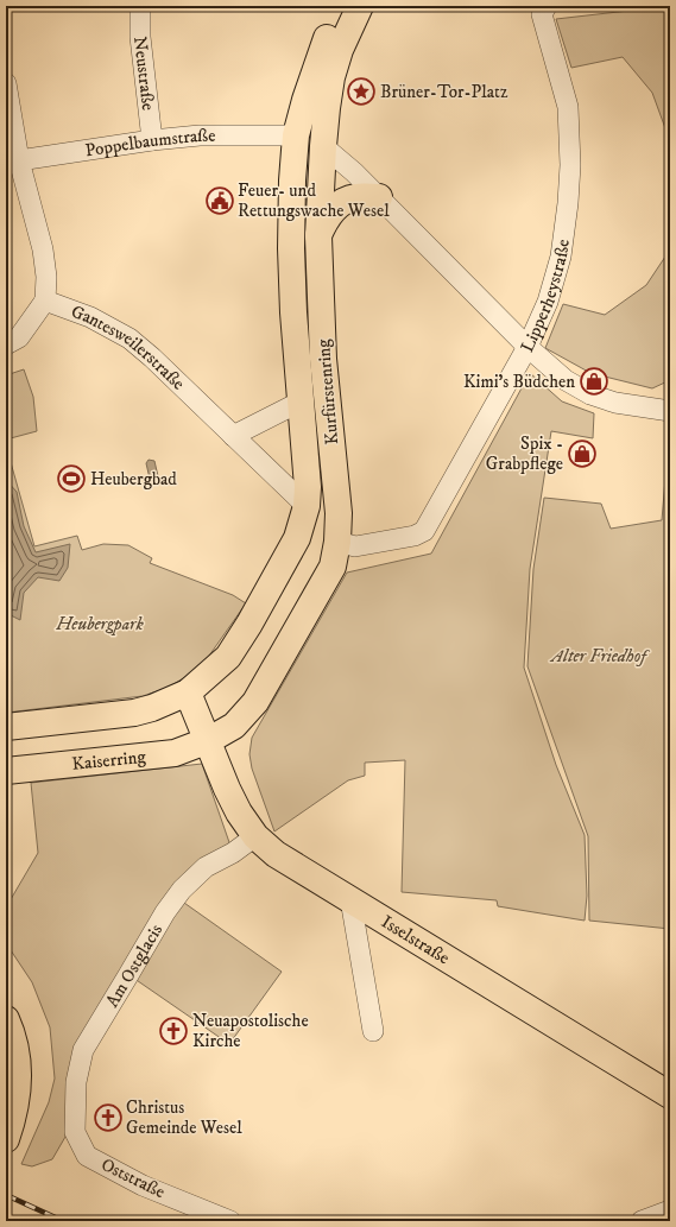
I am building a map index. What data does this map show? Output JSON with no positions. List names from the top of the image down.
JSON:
{
  "streets": {
    "main road": ["Kurfürstenring", "Kaiserring", "Isselstraße"],
    "street": [
      "Neustraße",
      "Poppelbaumstraße",
      "Lipperheystraße",
      "Gantesweilerstraße",
      "Am Ostglacis",
      "Oststraße"
    ]
  },
  "crossings": [
    ["Neustraße", "Poppelbaumstraße"],
    ["Poppelbaumstraße", "Kurfürstenring"],
    ["Lipperheystraße", "Kurfürstenring"],
    ["Gantesweilerstraße", "Kurfürstenring"],
    ["Kurfürstenring", "Kaiserring"],
    ["Kurfürstenring", "Isselstraße"],
    ["Kaiserring", "Isselstraße"],
    ["Isselstraße", "Am Ostglacis"],
    ["Am Ostglacis", "Oststraße"]
  ],
  "parks": ["Heubergpark", "Alter Friedhof"],
  "places": {
    "place": ["Brüner-Tor-Platz"],
    "public building": ["Feuer- und Rettungswache Wesel"],
    "shop": ["Kimi's Büdchen", "Spix - Grabpflege"],
    "sports": ["Heubergbad"],
    "church": ["Neuapostolische Kirche", "Christus Gemeinde Wesel"]
  }
}
